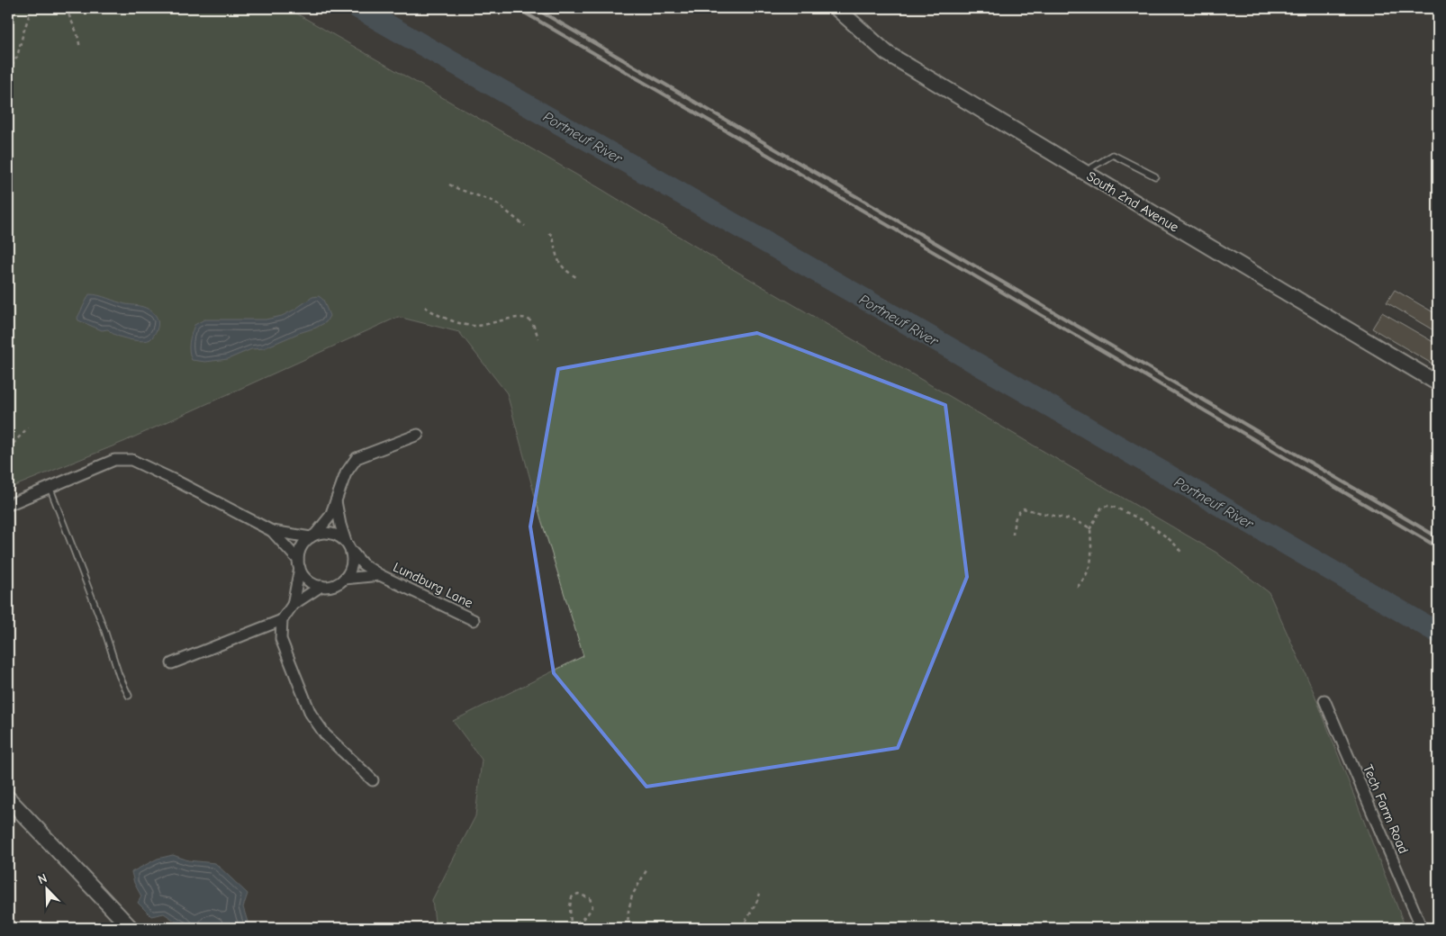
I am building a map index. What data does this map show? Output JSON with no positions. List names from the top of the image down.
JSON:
{
  "streets": {
    "street": ["South 2nd Avenue", "Lundburg Lane", "Tech Farm Road"]
  },
  "water": ["Portneuf River"],
  "north": "top left"
}
